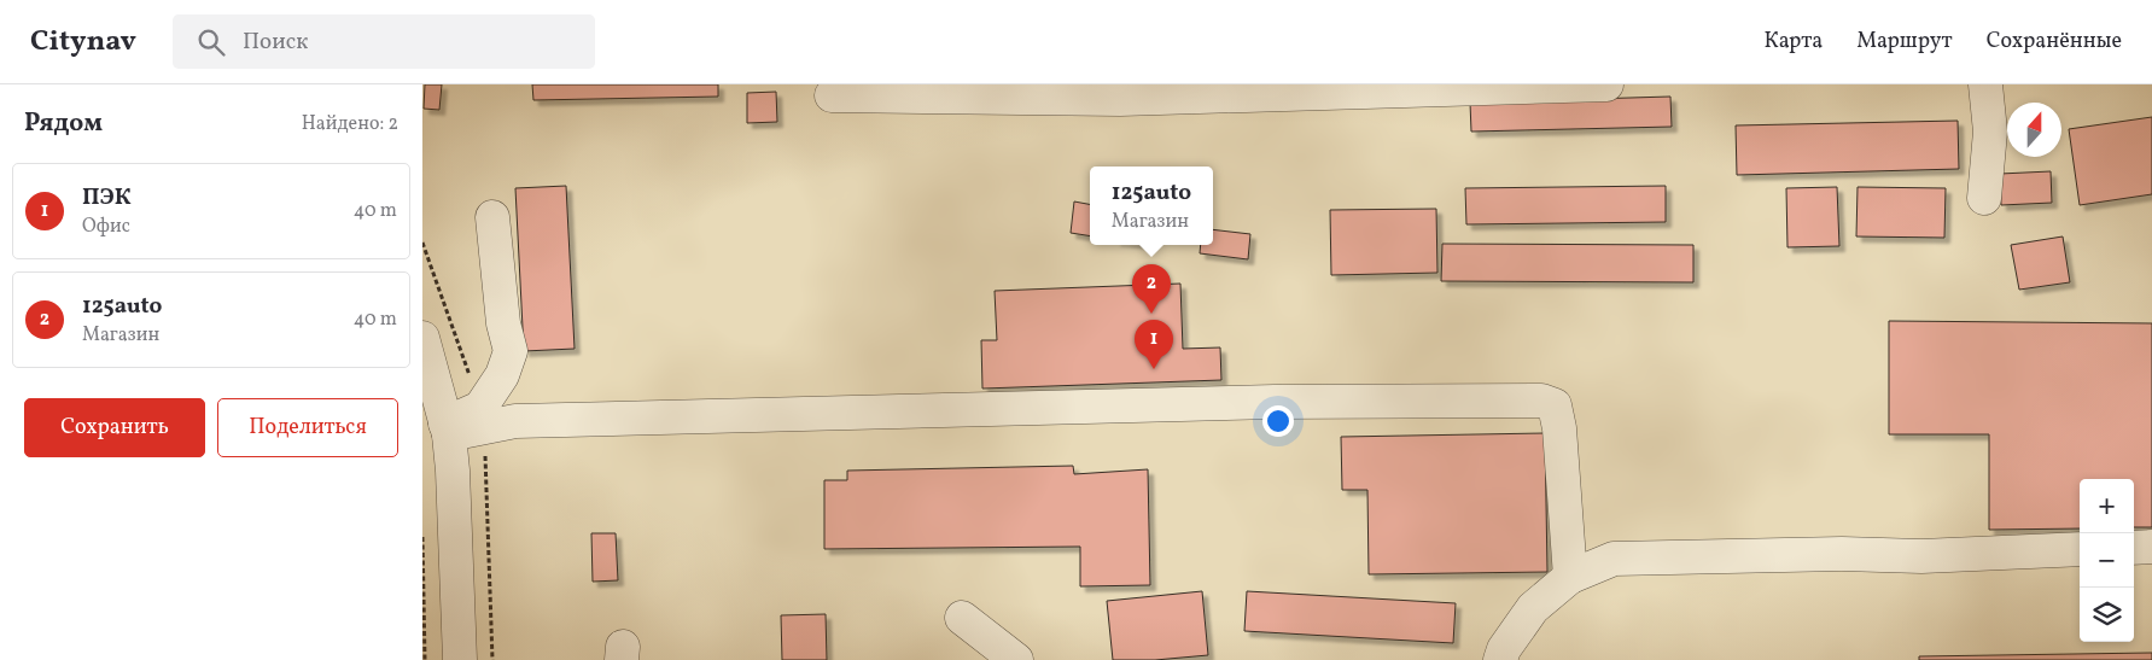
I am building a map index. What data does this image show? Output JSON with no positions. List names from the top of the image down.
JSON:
{
  "north": "top",
  "page": {
    "header": "Citynav",
    "search": "Поиск",
    "nav": ["Карта", "Маршрут", "Сохранённые"],
    "heading": ["Рядом", "Найдено: 2"],
    "list": [
      {
        "mark": "1",
        "name": "ПЭК",
        "note": "Офис",
        "value": "40 m"
      },
      {
        "mark": "2",
        "name": "125auto",
        "note": "Магазин",
        "value": "40 m"
      }
    ],
    "popup": ["125auto", "Магазин"],
    "pins": ["2", "1"],
    "buttons": ["Сохранить", "Поделиться"],
    "map_buttons": ["+", "−"]
  }
}
